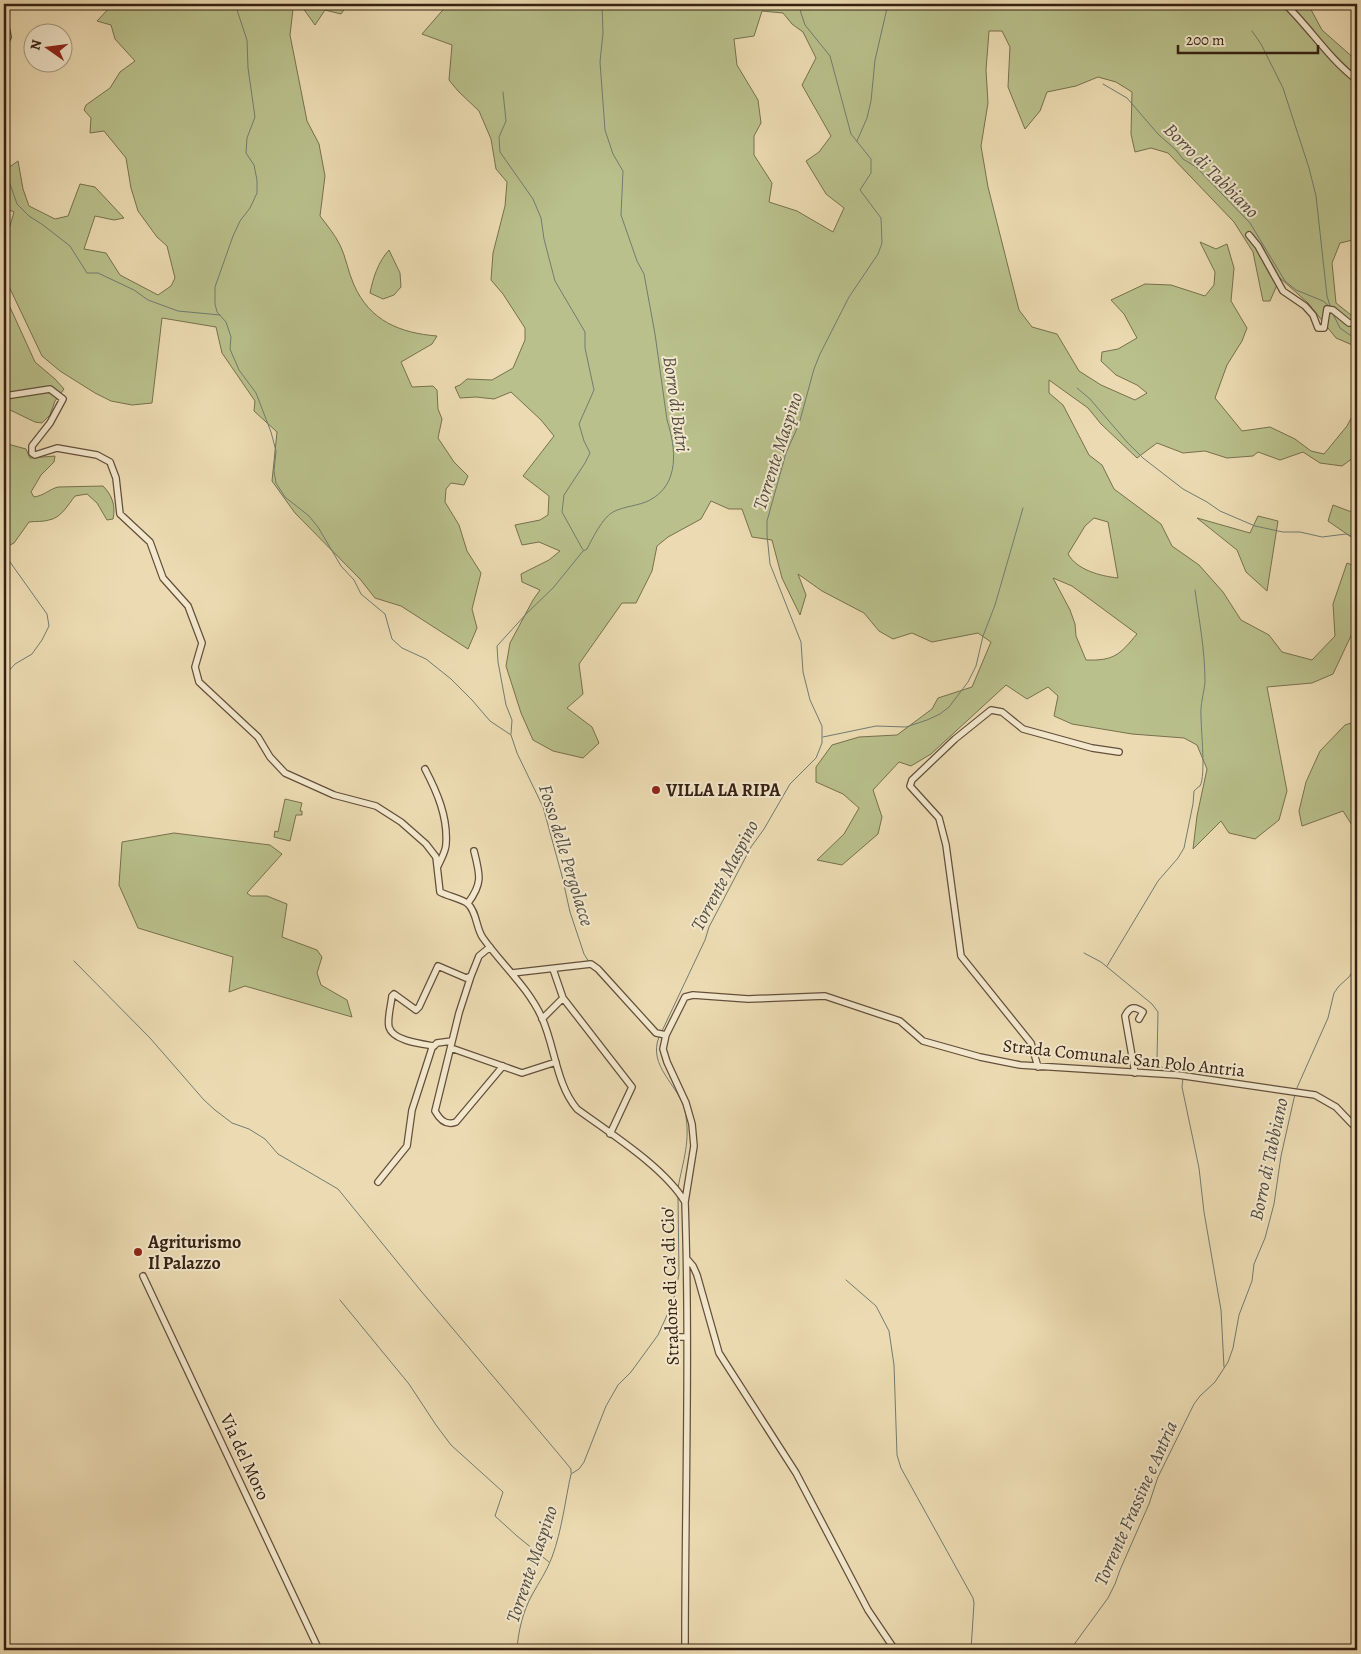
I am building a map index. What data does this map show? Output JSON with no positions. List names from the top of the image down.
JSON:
{
  "streets": {
    "street": ["Strada Comunale San Polo Antria", "Stradone di Ca' di Cio'", "Via del Moro"]
  },
  "crossings": [
    ["Strada Comunale San Polo Antria", "Stradone di Ca' di Cio'"]
  ],
  "water": [
    "Borro di Tabbiano",
    "Borro di Butri",
    "Torrente Maspino",
    "Fosso delle Pergolacce",
    "Torrente Frassine e Antria"
  ],
  "places": ["VILLA LA RIPA", "Agriturismo Il Palazzo"],
  "scale_bar": "200 m",
  "north": "left"
}
